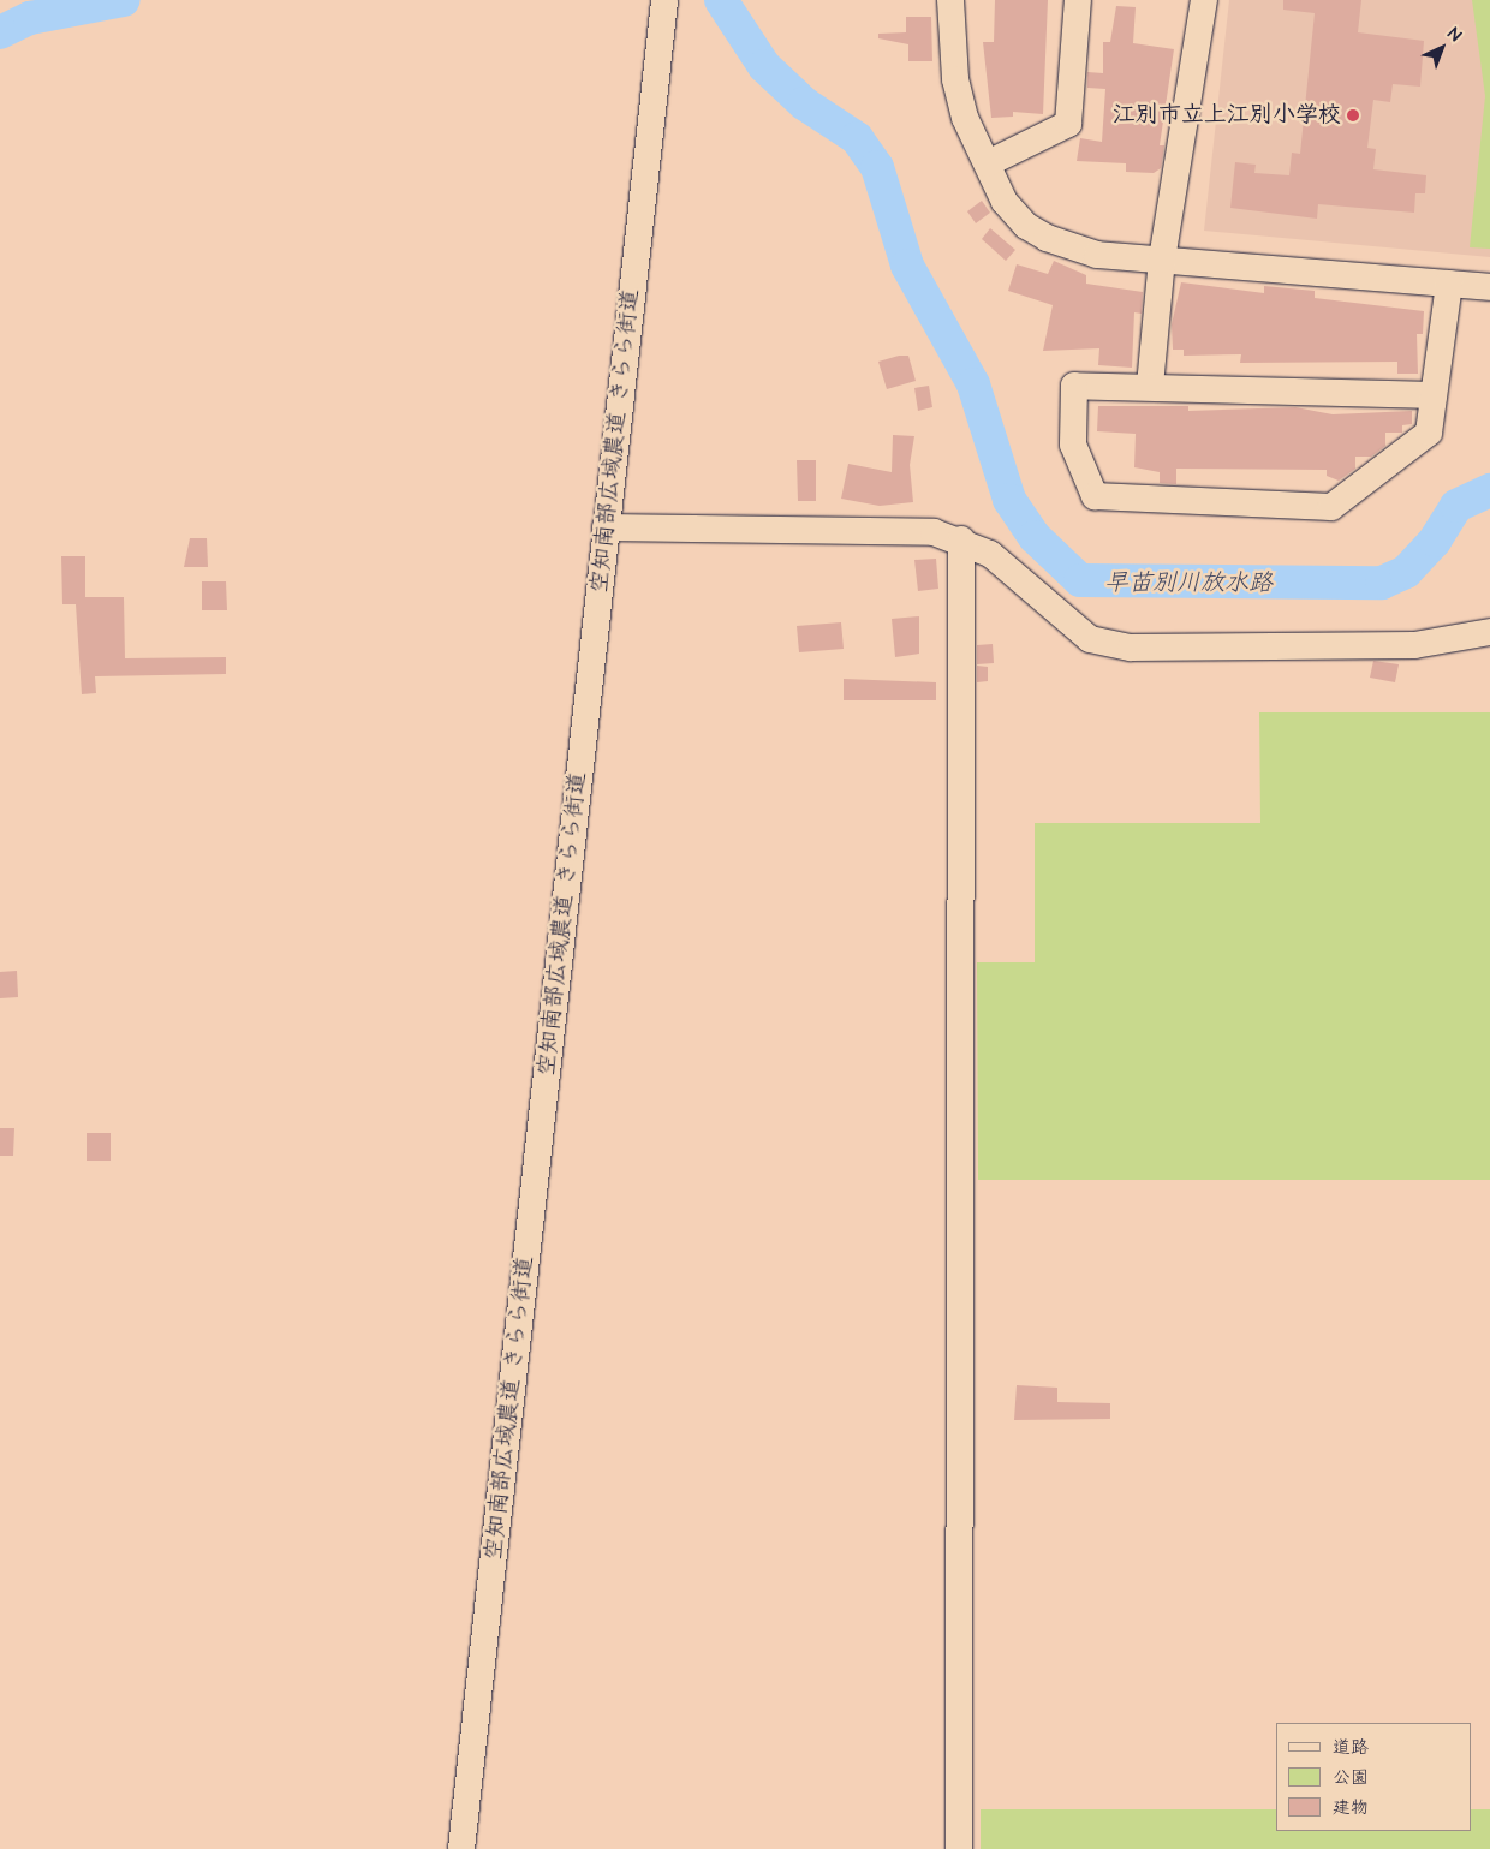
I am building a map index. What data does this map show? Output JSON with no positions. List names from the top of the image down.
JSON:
{
  "streets": {
    "street": ["空知南部広域農道 きらら街道"]
  },
  "water": ["早苗別川放水路"],
  "places": ["江別市立上江別小学校"],
  "legend": ["道路", "公園", "建物"],
  "north": "top right"
}
